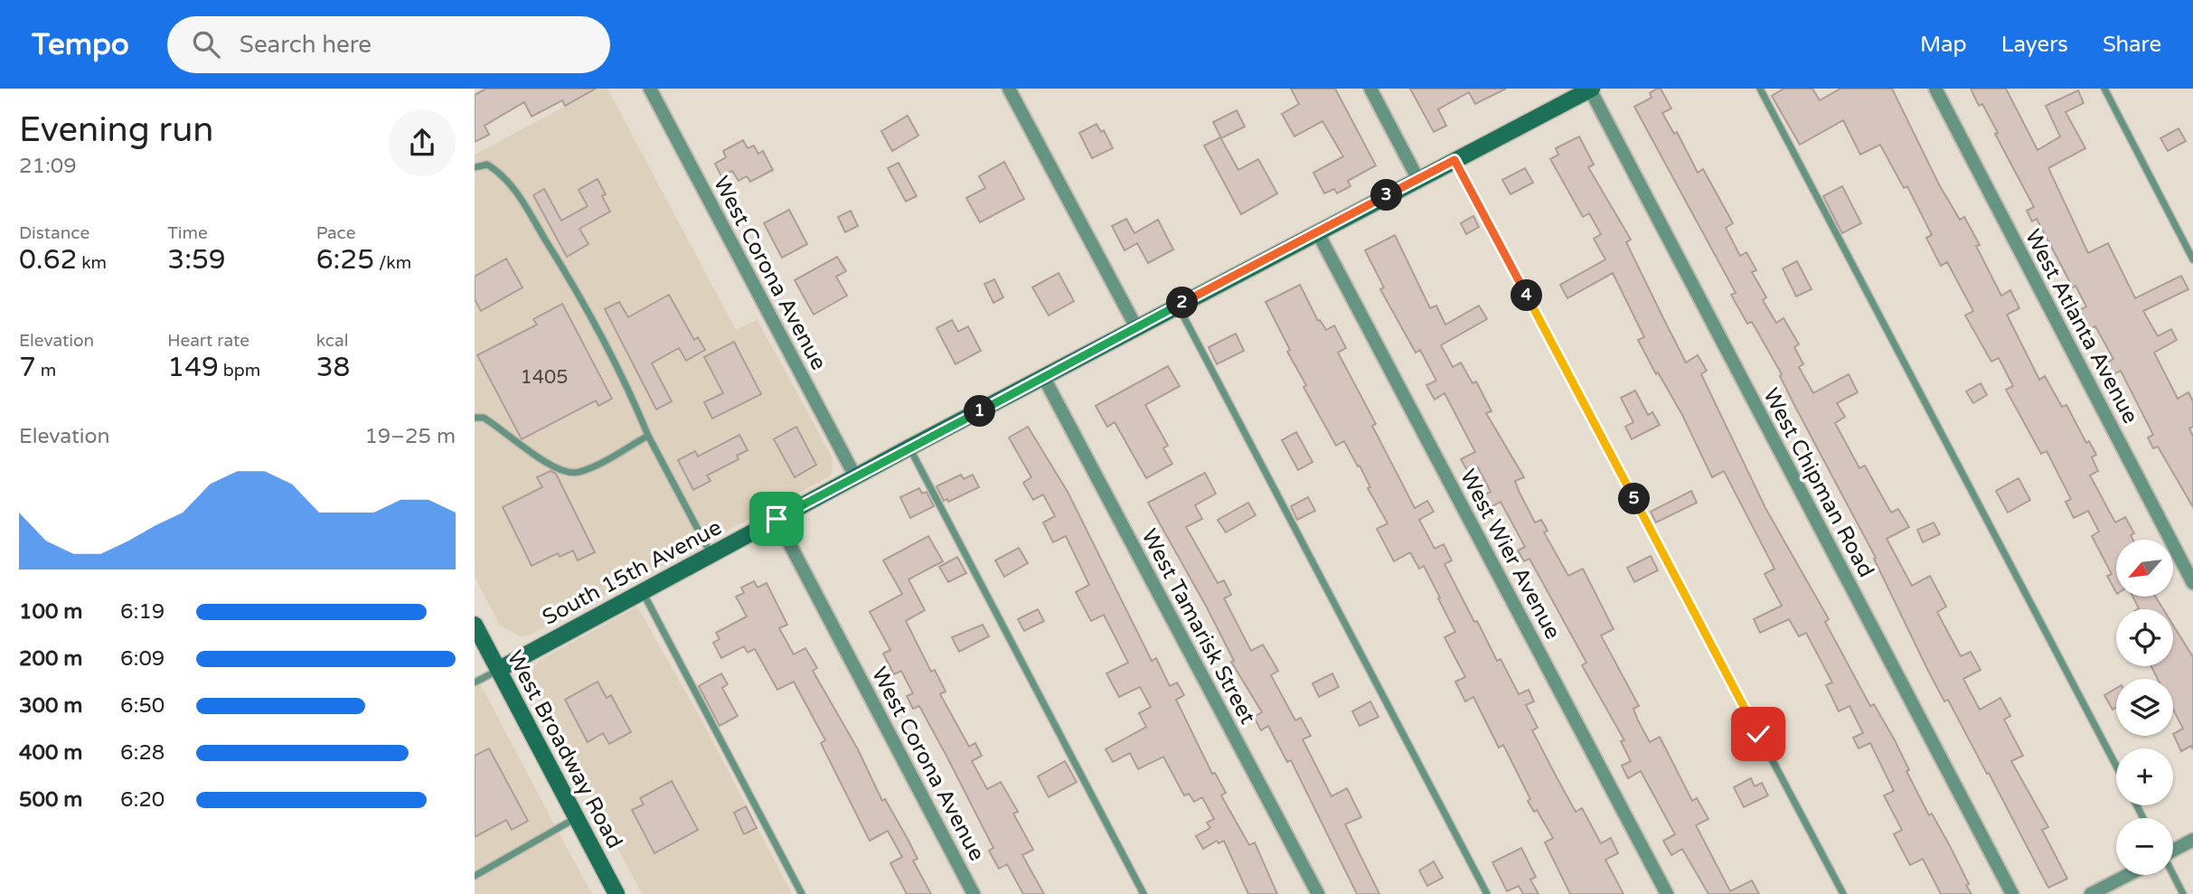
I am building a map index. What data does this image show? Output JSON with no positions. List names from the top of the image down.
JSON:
{
  "streets": {
    "street": [
      "West Corona Avenue",
      "West Atlanta Avenue",
      "West Chipman Road",
      "West Wier Avenue",
      "South 15th Avenue",
      "West Tamarisk Street",
      "West Broadway Road"
    ]
  },
  "crossings": [
    ["West Corona Avenue", "South 15th Avenue"],
    ["West Chipman Road", "South 15th Avenue"],
    ["West Wier Avenue", "South 15th Avenue"],
    ["South 15th Avenue", "West Tamarisk Street"],
    ["South 15th Avenue", "West Broadway Road"]
  ],
  "house_numbers": ["1405"],
  "north": "bottom left",
  "page": {
    "header": "Tempo",
    "search": "Search here",
    "nav": ["Map", "Layers", "Share"],
    "heading": ["Evening run", "21:09"],
    "pins": [
      "3",
      "4",
      "2",
      "1",
      "5"
    ],
    "stats": [
      ["Distance", "0.62 km"],
      ["Time", "3:59"],
      ["Pace", "6:25 /km"],
      ["Elevation", "7 m"],
      ["Heart rate", "149 bpm"],
      ["kcal", "38"]
    ],
    "chart": ["Elevation", "19–25 m"],
    "map_buttons": ["+", "−"],
    "list": [
      {
        "name": "100 m",
        "note": "6:19"
      },
      {
        "name": "200 m",
        "note": "6:09"
      },
      {
        "name": "300 m",
        "note": "6:50"
      },
      {
        "name": "400 m",
        "note": "6:28"
      },
      {
        "name": "500 m",
        "note": "6:20"
      }
    ]
  }
}
